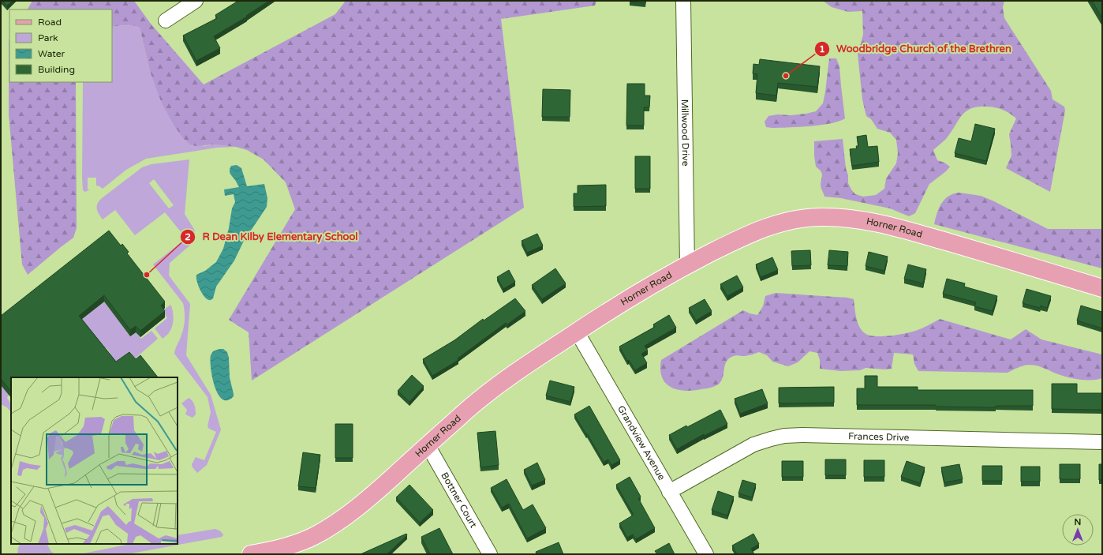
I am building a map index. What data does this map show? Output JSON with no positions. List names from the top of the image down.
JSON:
{
  "streets": {
    "main road": ["Horner Road"],
    "street": [
      "Millwood Drive",
      "Frances Drive",
      "Grandview Avenue",
      "Bottner Court"
    ]
  },
  "crossings": [
    ["Millwood Drive", "Horner Road"],
    ["Horner Road", "Grandview Avenue"],
    ["Horner Road", "Bottner Court"],
    ["Frances Drive", "Grandview Avenue"]
  ],
  "places": ["Woodbridge Church of the Brethren", "R Dean Kilby Elementary School"],
  "legend": [
    "Road",
    "Park",
    "Water",
    "Building"
  ],
  "north": "top"
}
